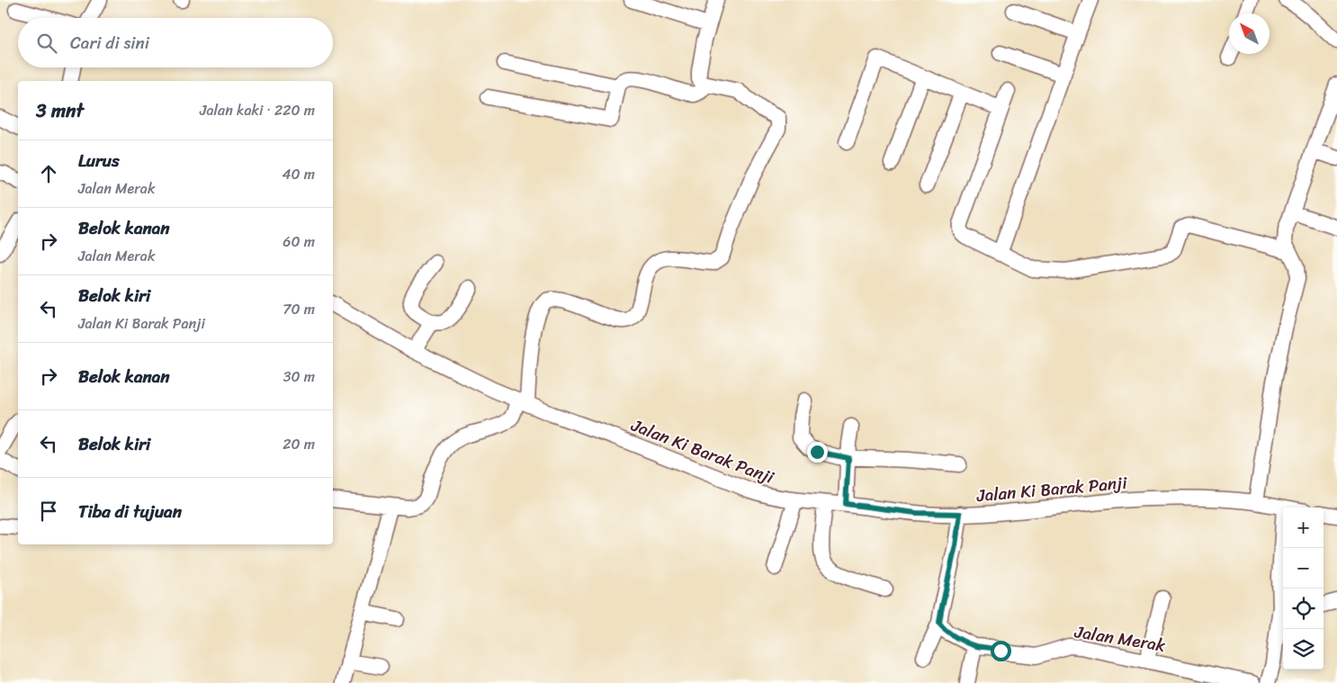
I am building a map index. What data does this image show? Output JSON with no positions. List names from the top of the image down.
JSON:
{
  "streets": {
    "street": ["Jalan Ki Barak Panji", "Jalan Merak"]
  },
  "north": "top left",
  "page": {
    "search": "Cari di sini",
    "heading": ["3 mnt", "Jalan kaki · 220 m"],
    "list": [
      ["Lurus", "Jalan Merak", "40 m"],
      ["Belok kanan", "Jalan Merak", "60 m"],
      ["Belok kiri", "Jalan Ki Barak Panji", "70 m"],
      ["Belok kanan", "30 m"],
      ["Belok kiri", "20 m"],
      "Tiba di tujuan"
    ],
    "map_buttons": ["+", "−"]
  }
}
